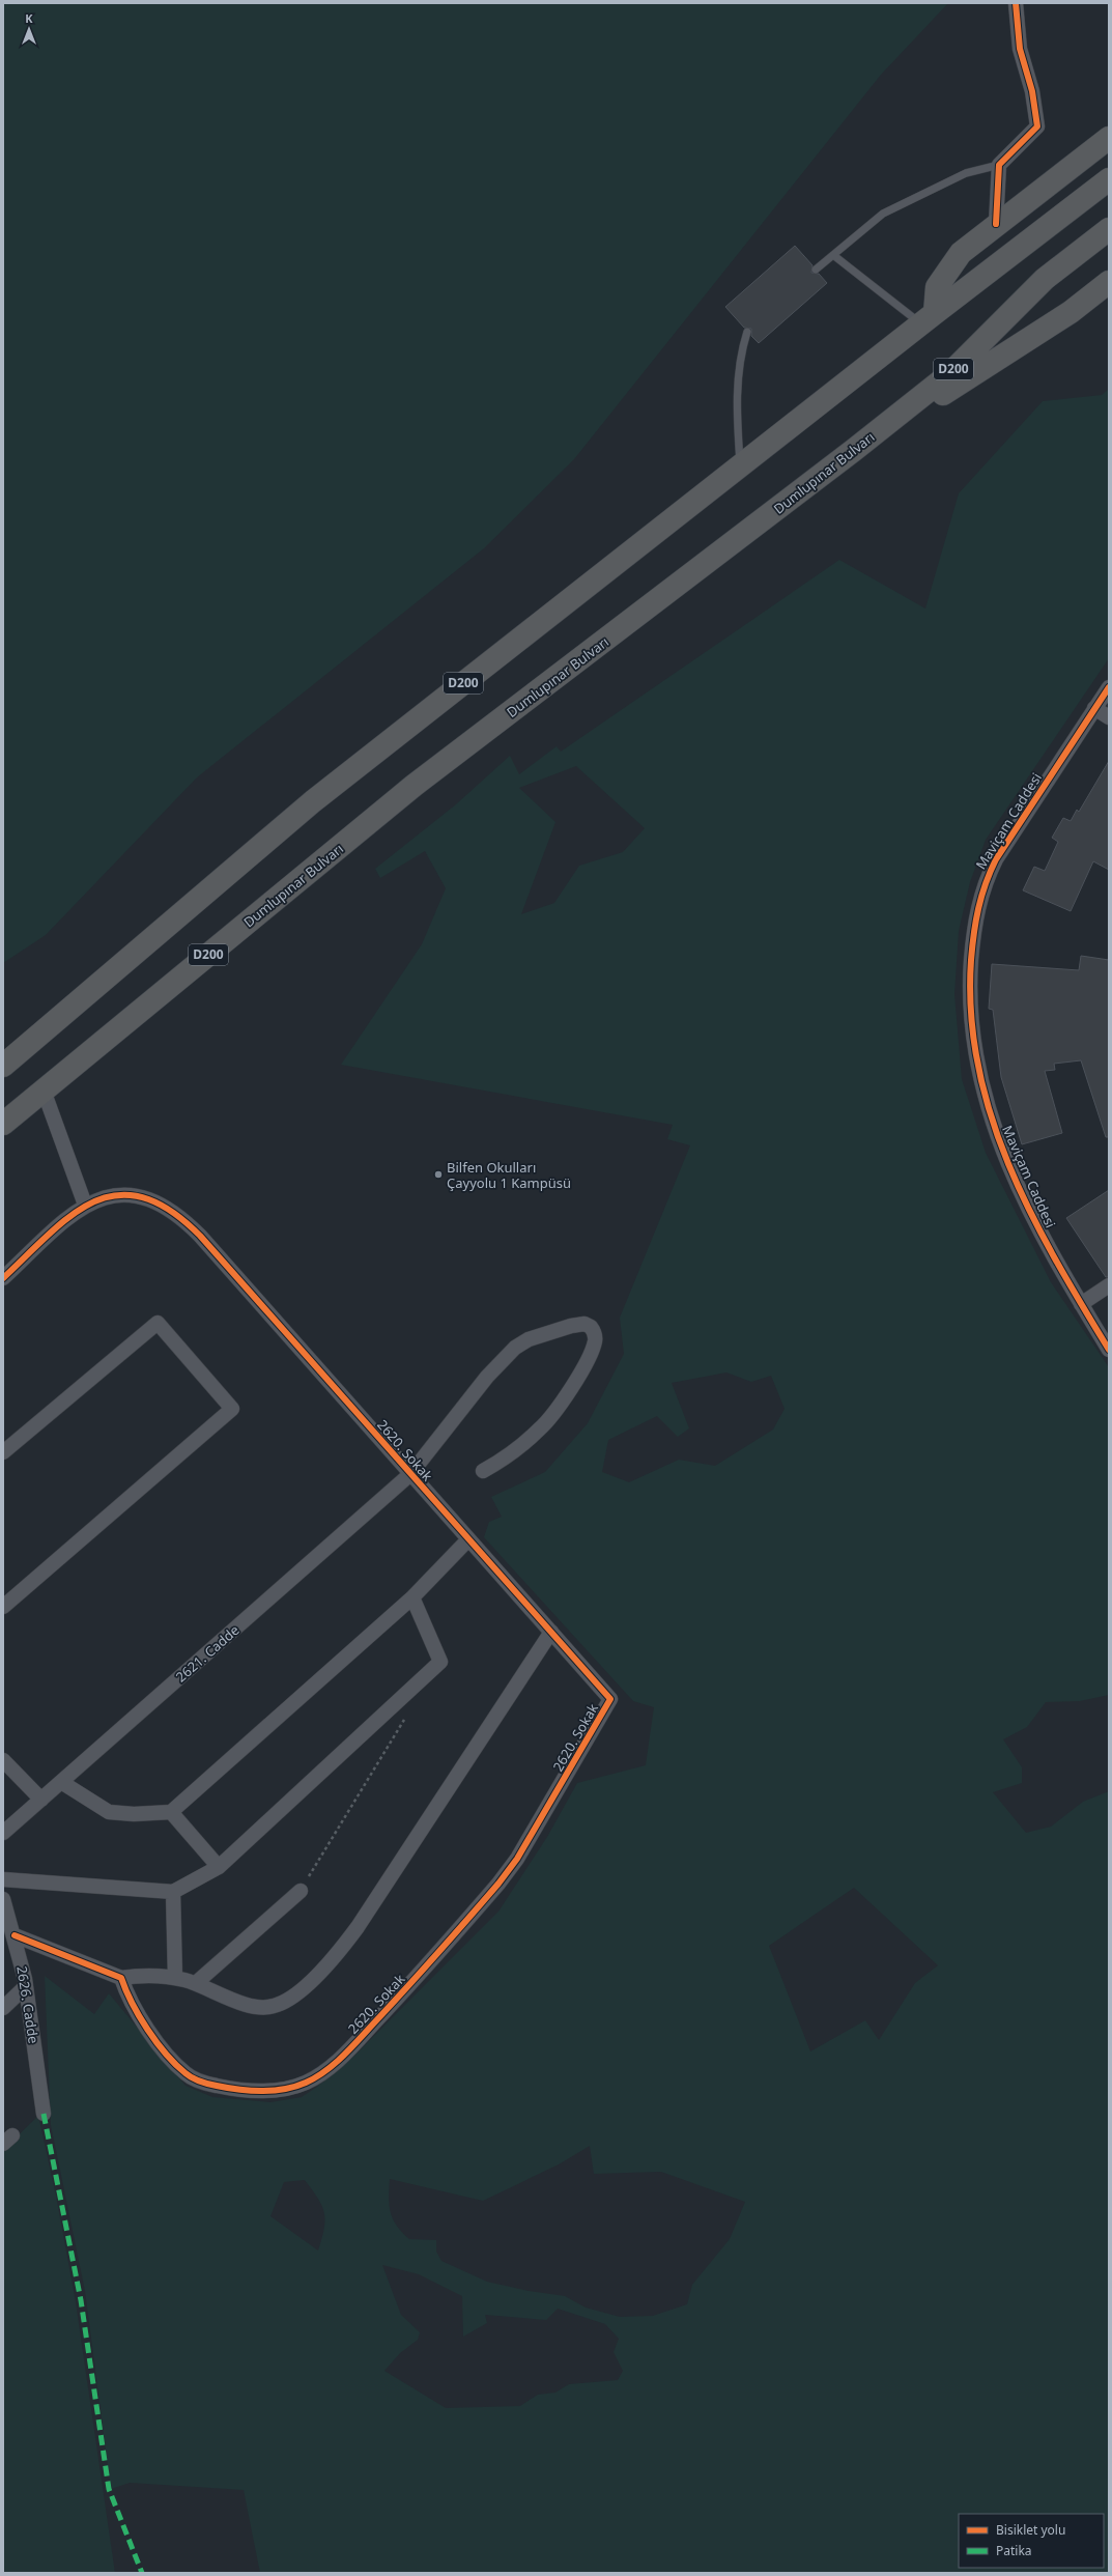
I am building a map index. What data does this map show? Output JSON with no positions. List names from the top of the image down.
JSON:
{
  "streets": {
    "highway": ["D200", "Dumlupınar Bulvarı"],
    "street": [
      "Maviçam Caddesi",
      "2620. Sokak",
      "2621. Cadde",
      "2626. Cadde"
    ]
  },
  "crossings": [
    ["2620. Sokak", "2621. Cadde"]
  ],
  "places": ["Bilfen Okulları Çayyolu 1 Kampüsü"],
  "legend": ["Bisiklet yolu", "Patika"],
  "north": "top"
}
